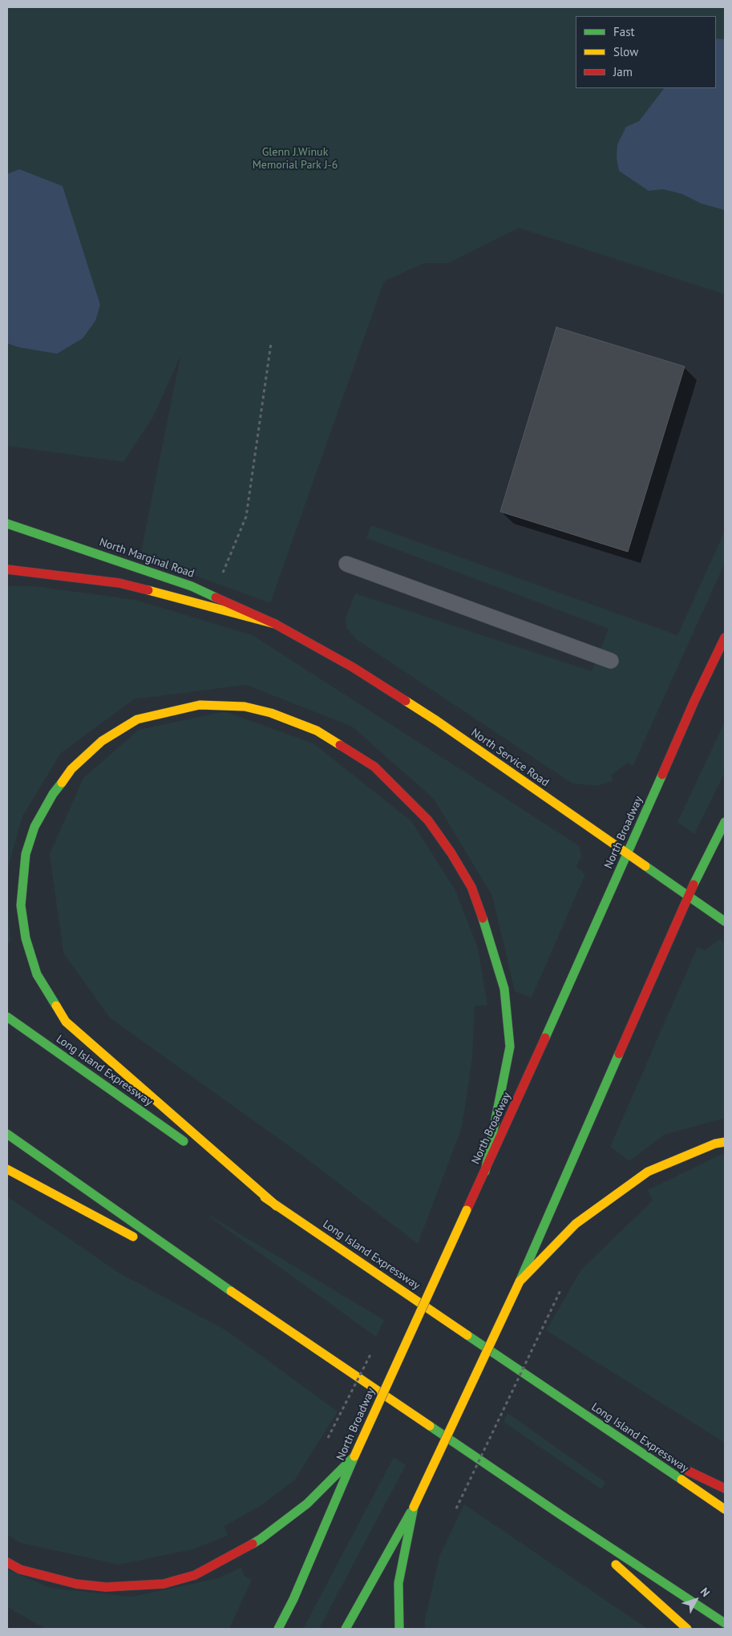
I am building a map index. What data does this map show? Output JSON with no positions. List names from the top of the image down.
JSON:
{
  "streets": {
    "main road": [
      "North Marginal Road",
      "North Service Road",
      "North Broadway",
      "Long Island Expressway"
    ]
  },
  "crossings": [
    ["North Marginal Road", "North Service Road"],
    ["North Service Road", "North Broadway"]
  ],
  "parks": ["Glenn J.Winuk Memorial Park J-6"],
  "legend": ["Fast", "Slow", "Jam"],
  "north": "top right"
}
